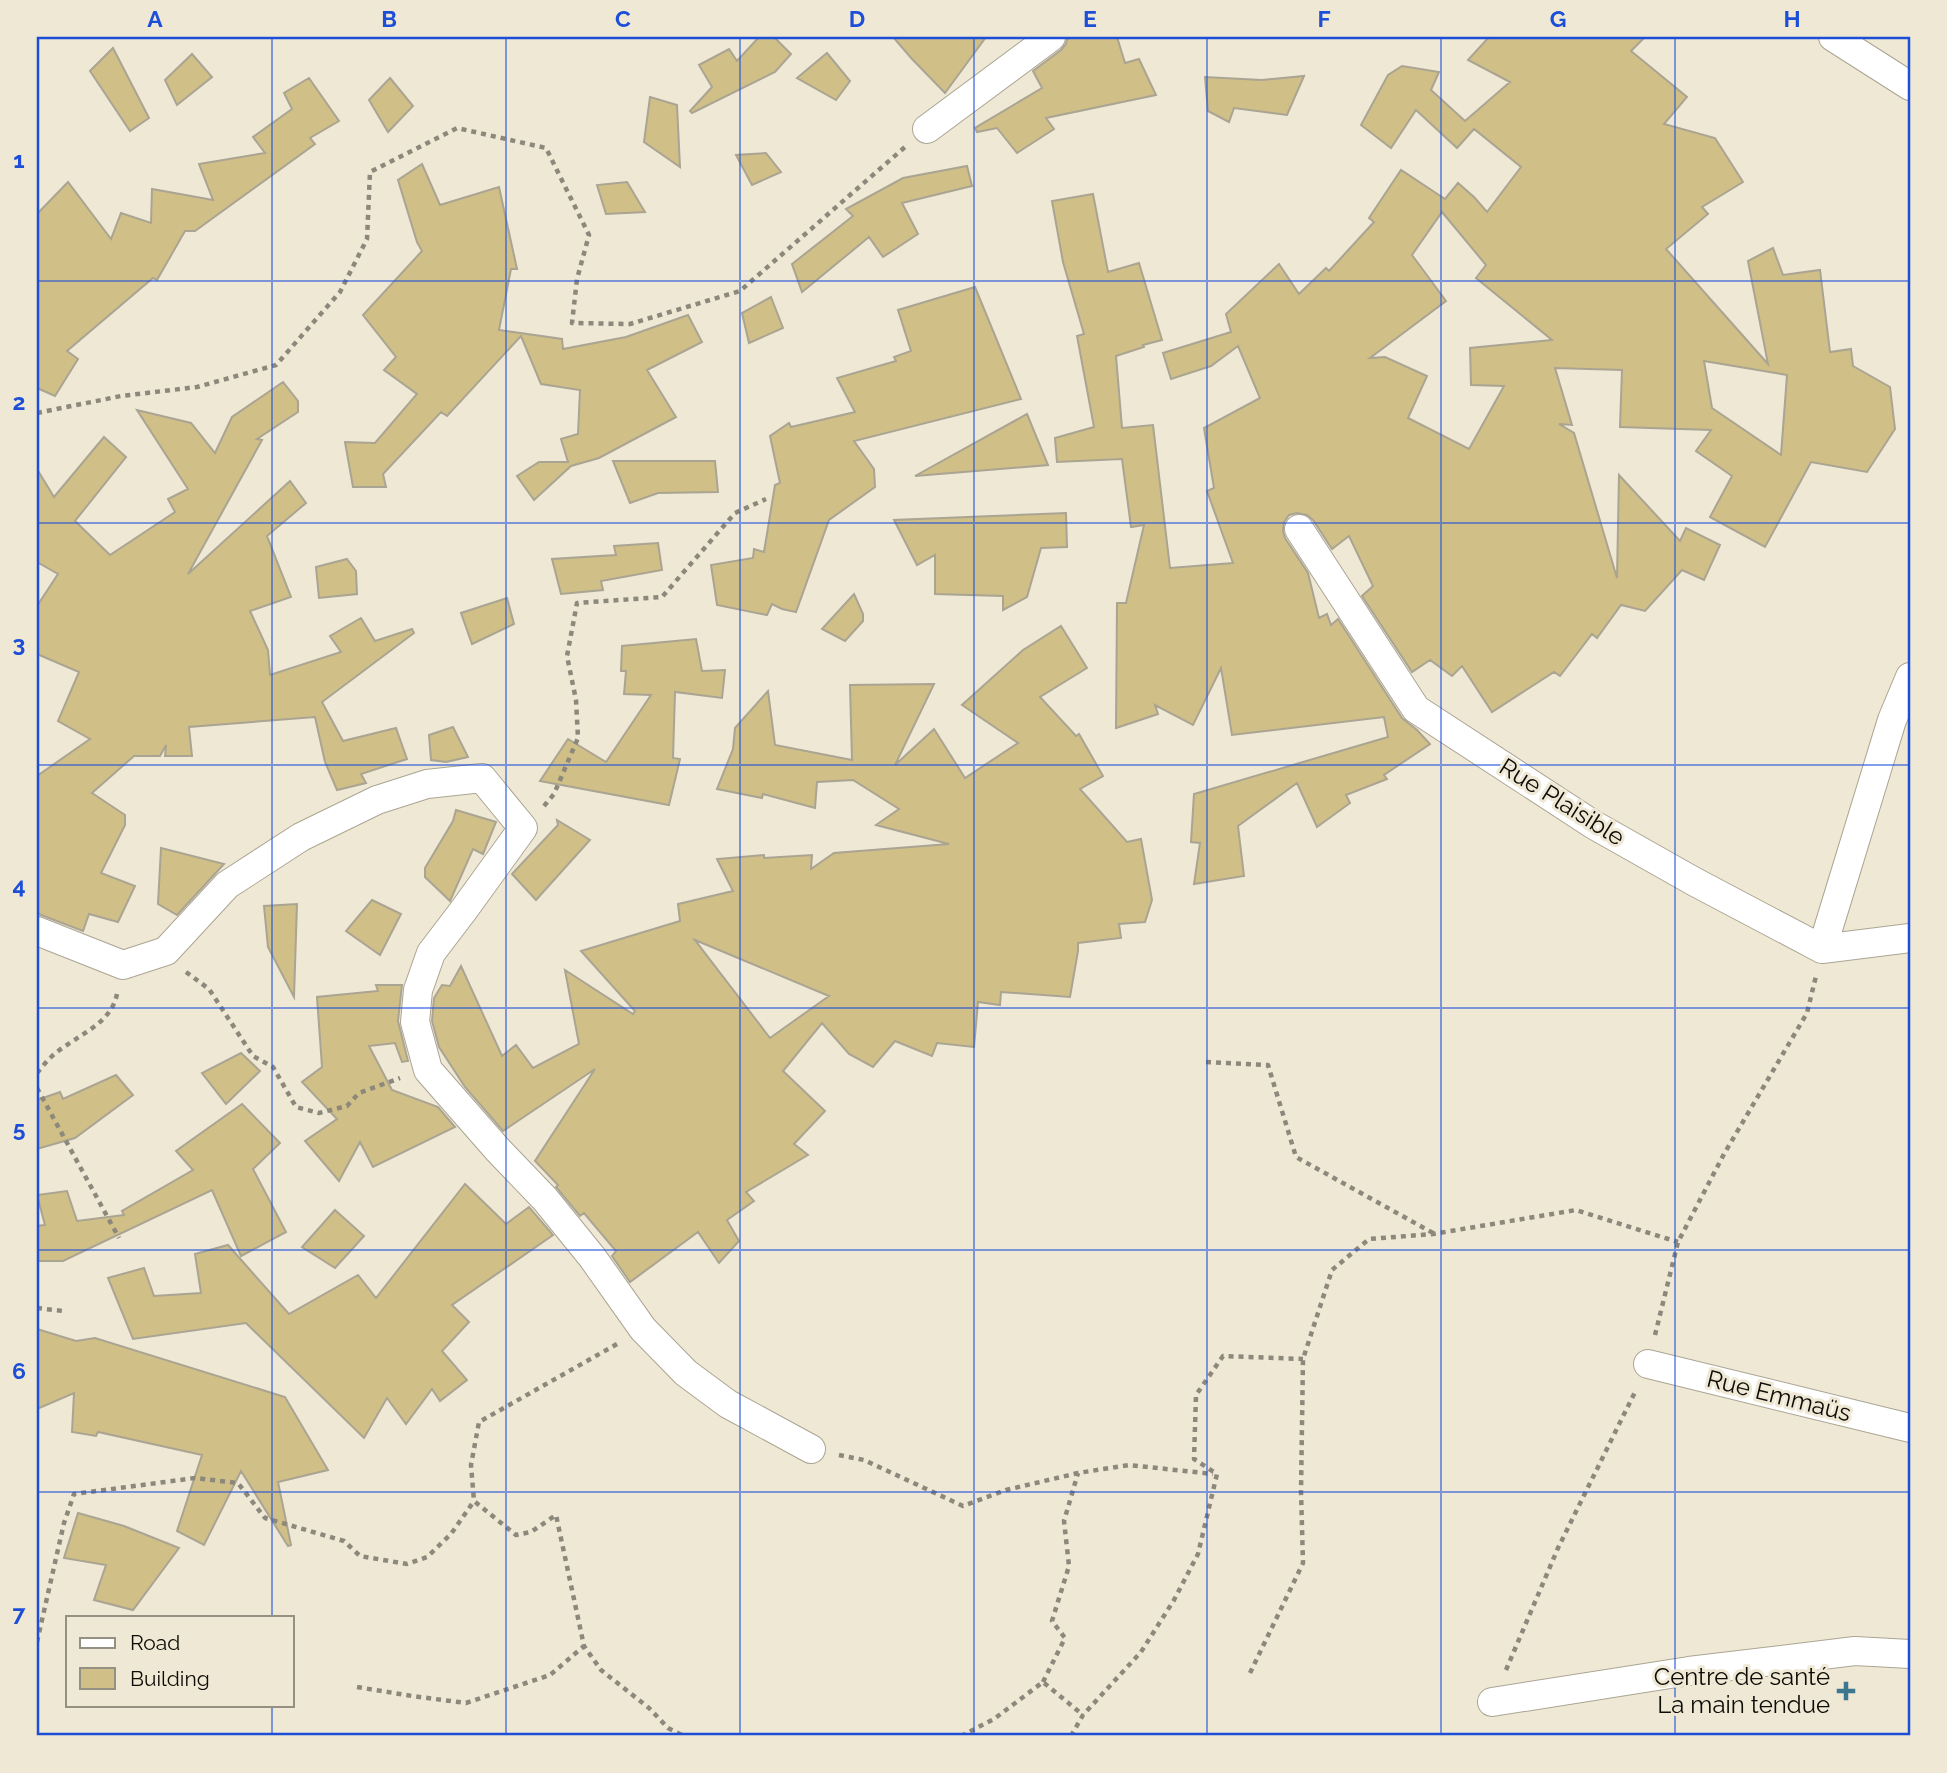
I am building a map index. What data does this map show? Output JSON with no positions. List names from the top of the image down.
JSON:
{
  "streets": {
    "street": ["Rue Plaisible", "Rue Emmaüs"]
  },
  "places": {
    "health": ["Centre de santé La main tendue"]
  },
  "legend": ["Road", "Building"],
  "grid": {
    "columns": [
      "A",
      "B",
      "C",
      "D",
      "E",
      "F",
      "G",
      "H"
    ],
    "rows": [
      "1",
      "2",
      "3",
      "4",
      "5",
      "6",
      "7"
    ]
  }
}
